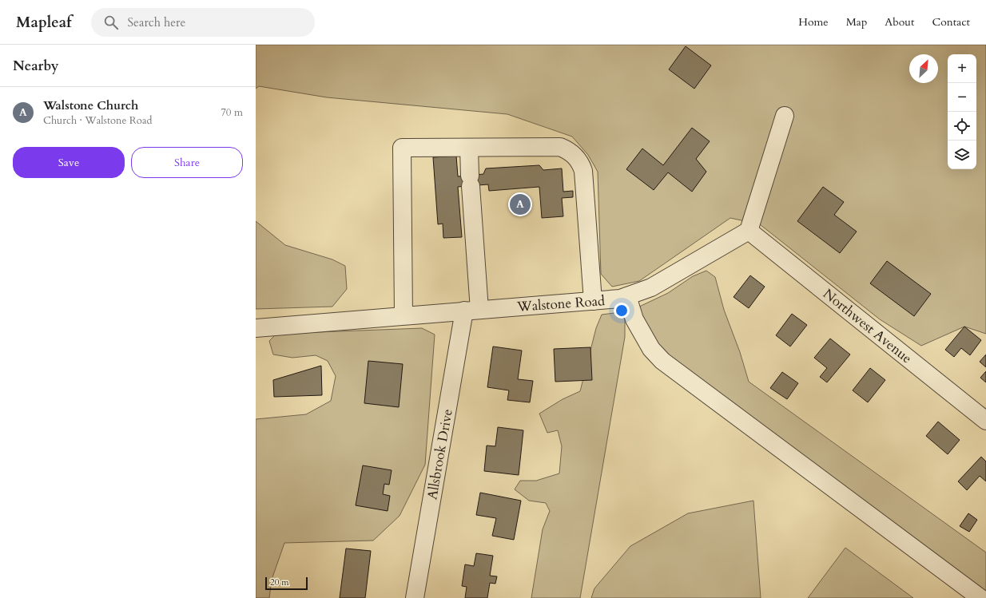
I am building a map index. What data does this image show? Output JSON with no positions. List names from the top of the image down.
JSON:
{
  "streets": {
    "street": ["Walstone Road", "Northwest Avenue", "Allsbrook Drive"]
  },
  "crossings": [
    ["Walstone Road", "Northwest Avenue"],
    ["Walstone Road", "Allsbrook Drive"]
  ],
  "scale_bar": "20 m",
  "north": "top right",
  "page": {
    "header": "Mapleaf",
    "search": "Search here",
    "nav": [
      "Home",
      "Map",
      "About",
      "Contact"
    ],
    "heading": "Nearby",
    "map_buttons": ["+", "−"],
    "list": [
      {
        "mark": "A",
        "name": "Walstone Church",
        "note": "Church · Walstone Road",
        "value": "70 m"
      }
    ],
    "buttons": ["Save", "Share"],
    "pins": "A",
    "scale": "20 m"
  }
}
